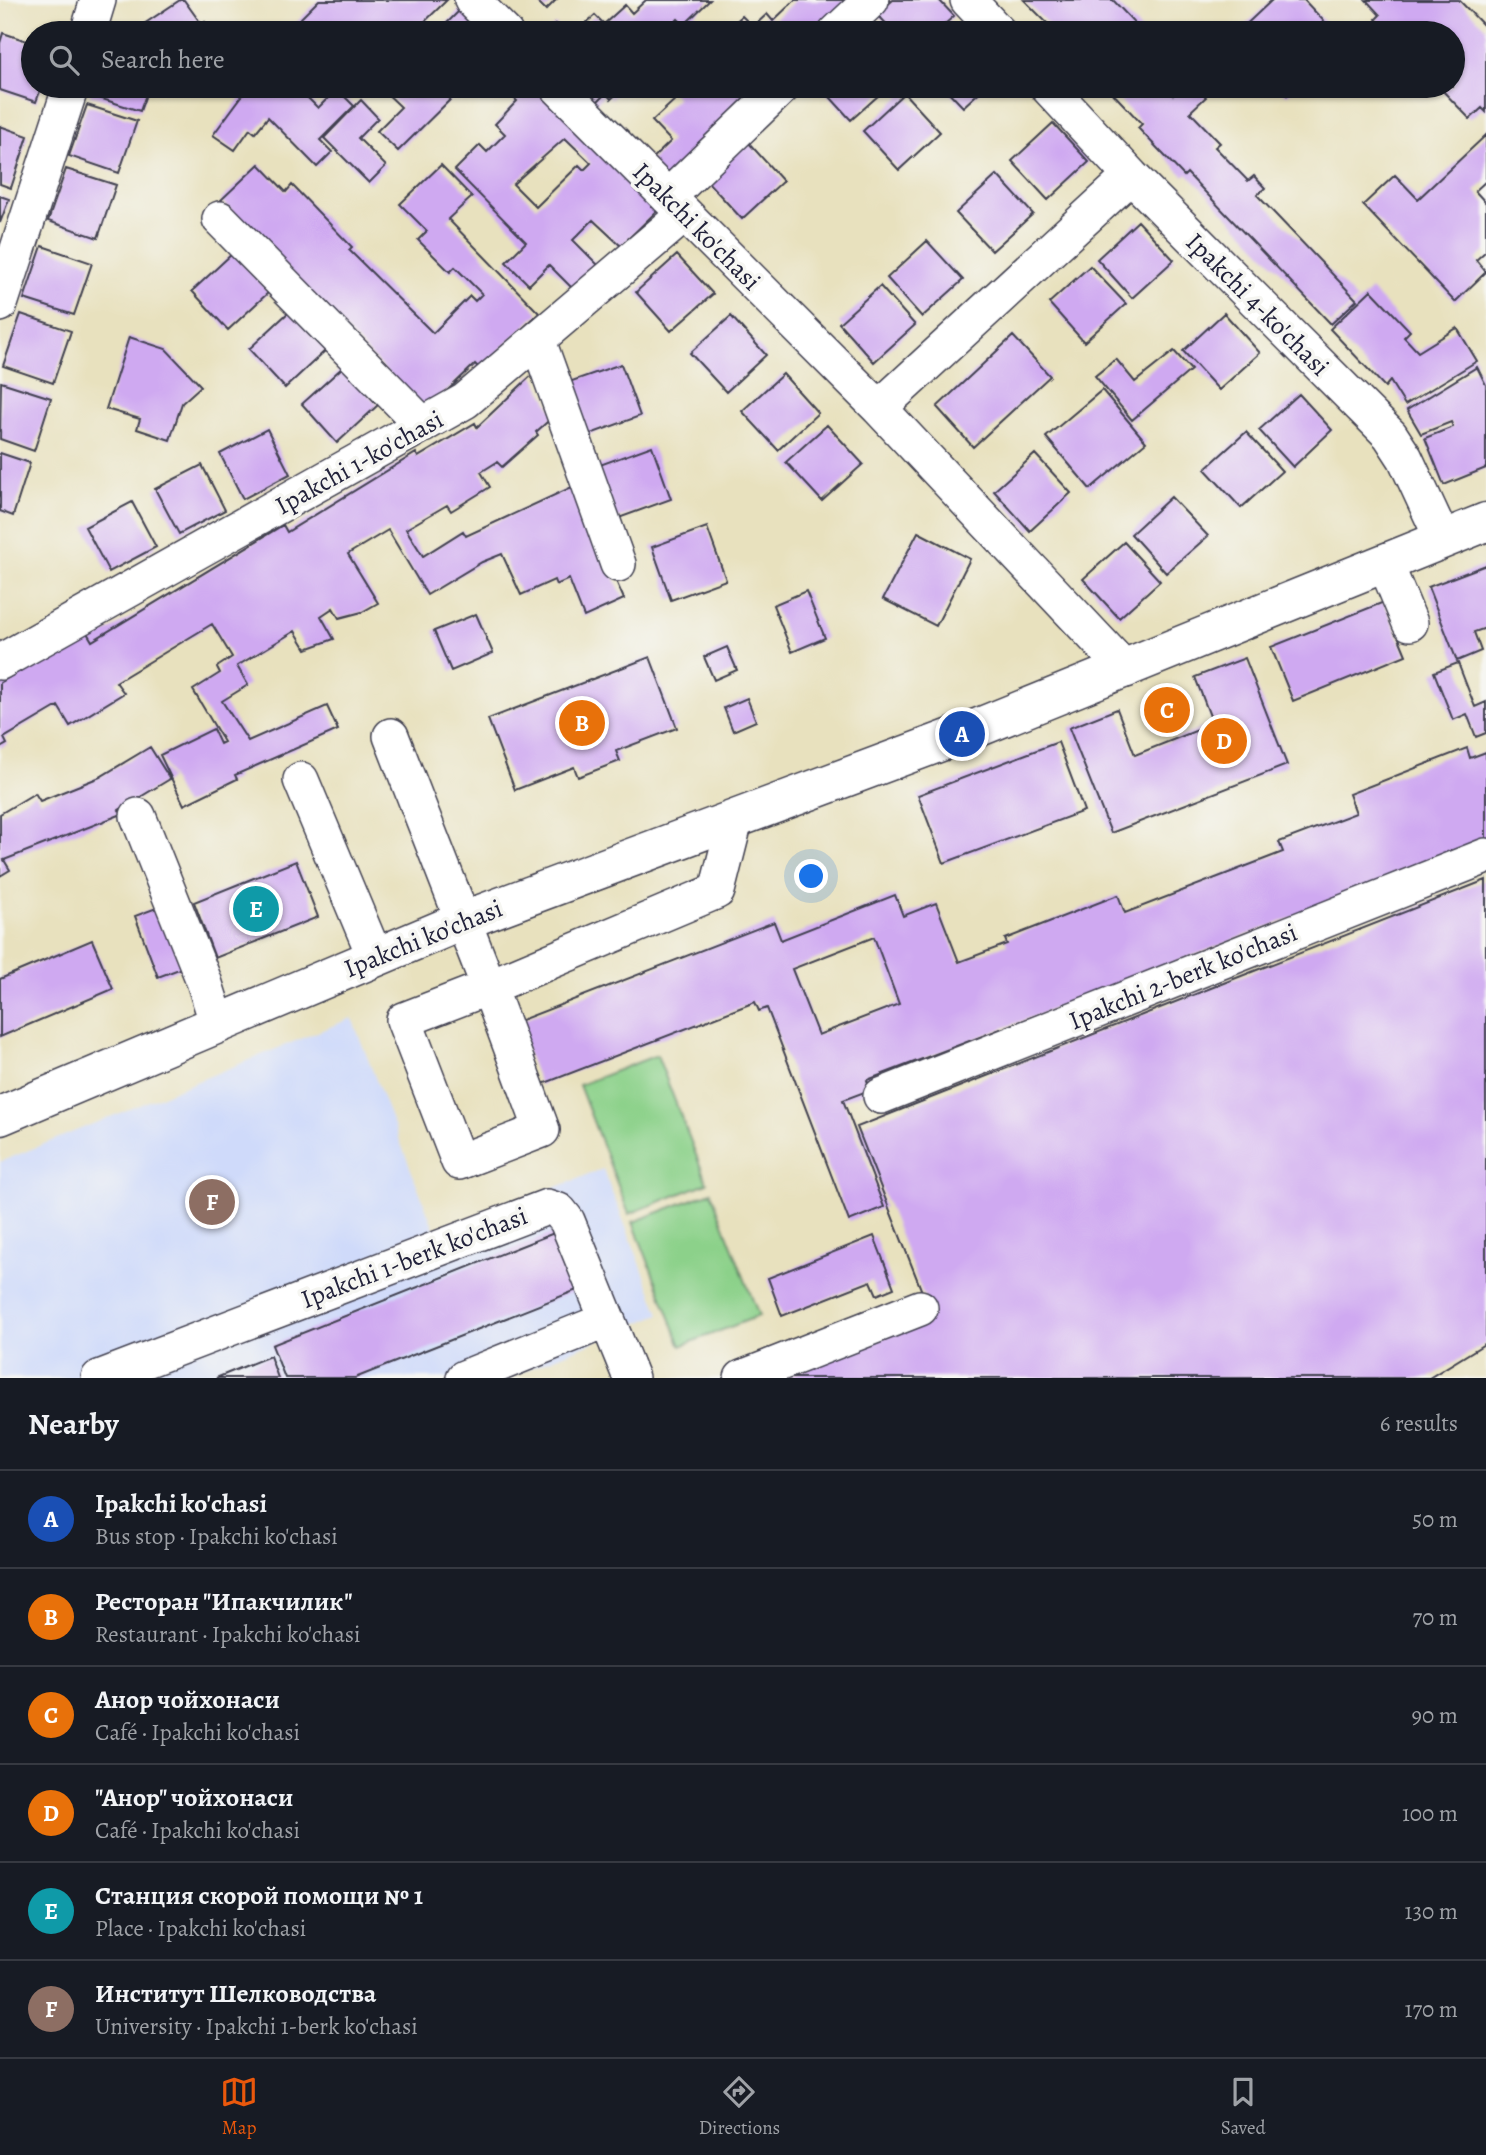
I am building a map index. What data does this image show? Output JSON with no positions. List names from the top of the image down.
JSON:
{
  "streets": {
    "main road": ["Ipakchi ko'chasi"],
    "street": [
      "Ipakchi 4-ko'chasi",
      "Ipakchi 1-ko'chasi",
      "Ipakchi 2-berk ko'chasi",
      "Ipakchi 1-berk ko'chasi"
    ]
  },
  "crossings": [
    ["Ipakchi ko'chasi", "Ipakchi 4-ko'chasi"],
    ["Ipakchi ko'chasi", "Ipakchi 1-ko'chasi"]
  ],
  "page": {
    "search": "Search here",
    "pins": [
      "C",
      "B",
      "A",
      "D",
      "E",
      "F"
    ],
    "heading": ["Nearby", "6 results"],
    "list": [
      {
        "mark": "A",
        "name": "Ipakchi ko'chasi",
        "note": "Bus stop · Ipakchi ko'chasi",
        "value": "50 m"
      },
      {
        "mark": "B",
        "name": "Ресторан \"Ипакчилик\"",
        "note": "Restaurant · Ipakchi ko'chasi",
        "value": "70 m"
      },
      {
        "mark": "C",
        "name": "Анор чойхонаси",
        "note": "Café · Ipakchi ko'chasi",
        "value": "90 m"
      },
      {
        "mark": "D",
        "name": "\"Анор\" чойхонаси",
        "note": "Café · Ipakchi ko'chasi",
        "value": "100 m"
      },
      {
        "mark": "E",
        "name": "Станция скорой помощи № 1",
        "note": "Place · Ipakchi ko'chasi",
        "value": "130 m"
      },
      {
        "mark": "F",
        "name": "Институт Шелководства",
        "note": "University · Ipakchi 1-berk ko'chasi",
        "value": "170 m"
      }
    ],
    "nav": ["Map", "Directions", "Saved"]
  }
}
